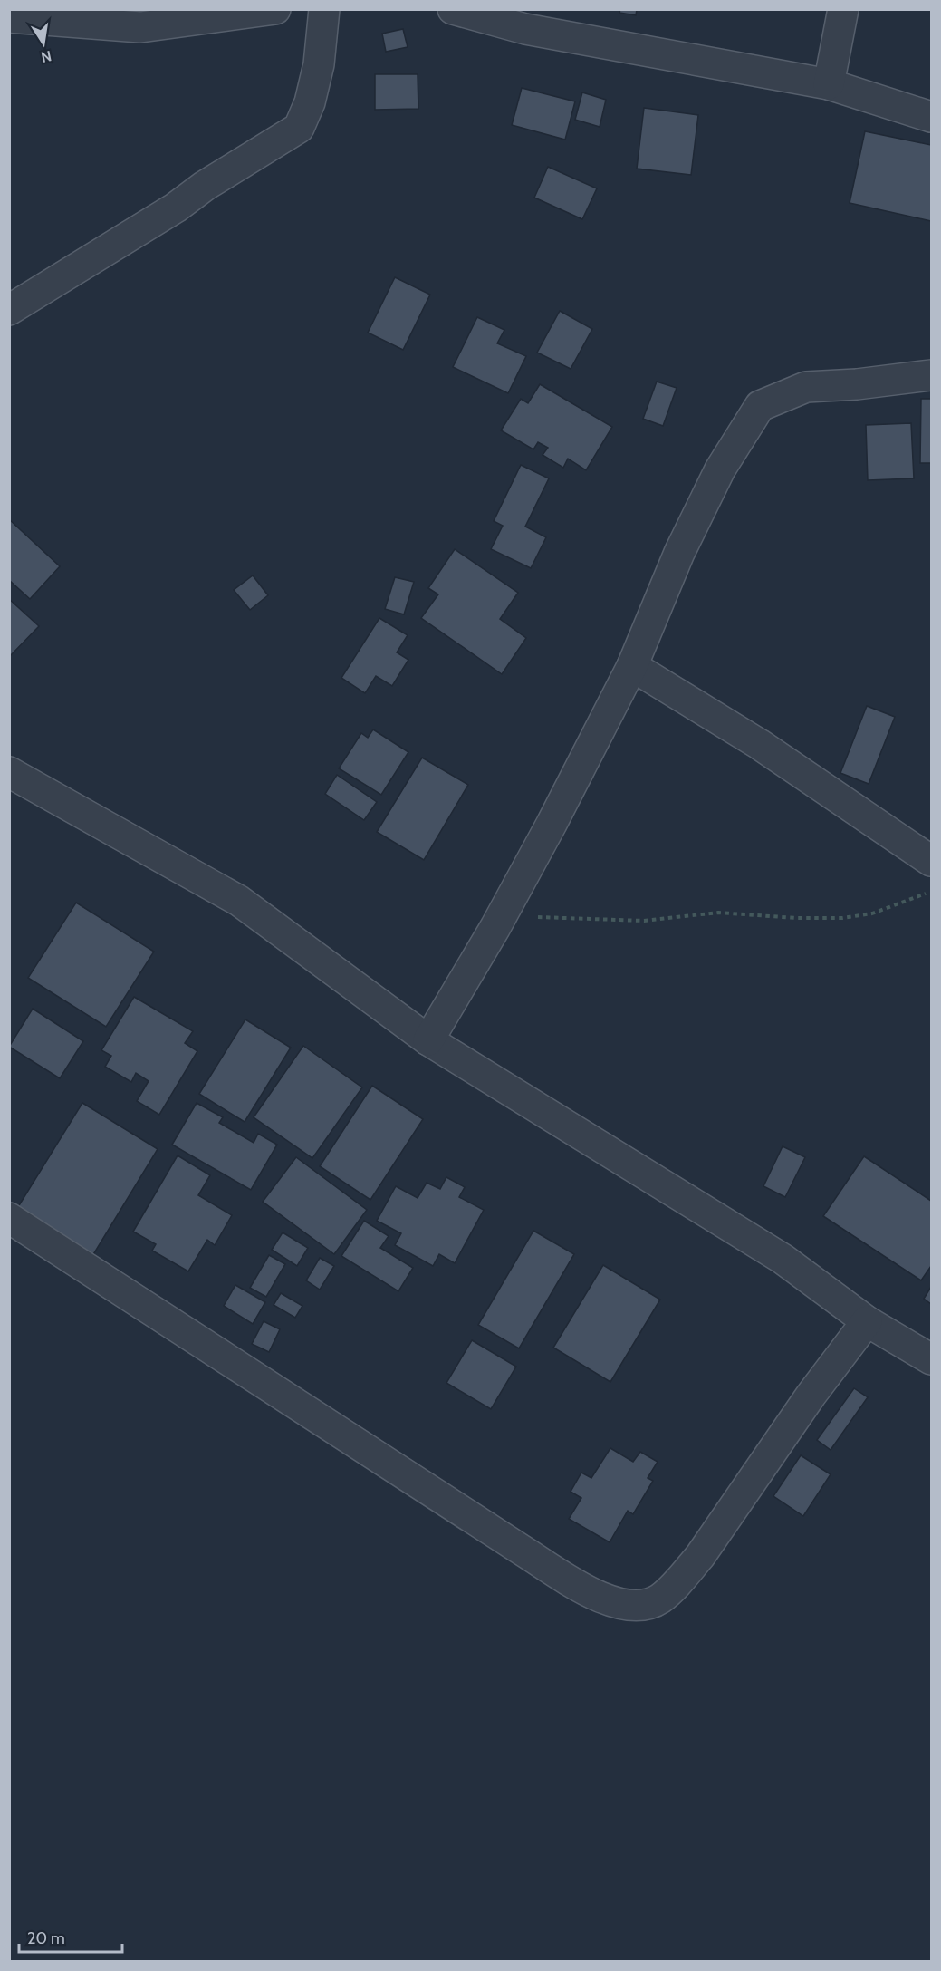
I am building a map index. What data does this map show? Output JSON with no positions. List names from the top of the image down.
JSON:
{
  "scale_bar": "20 m",
  "north": "bottom"
}
